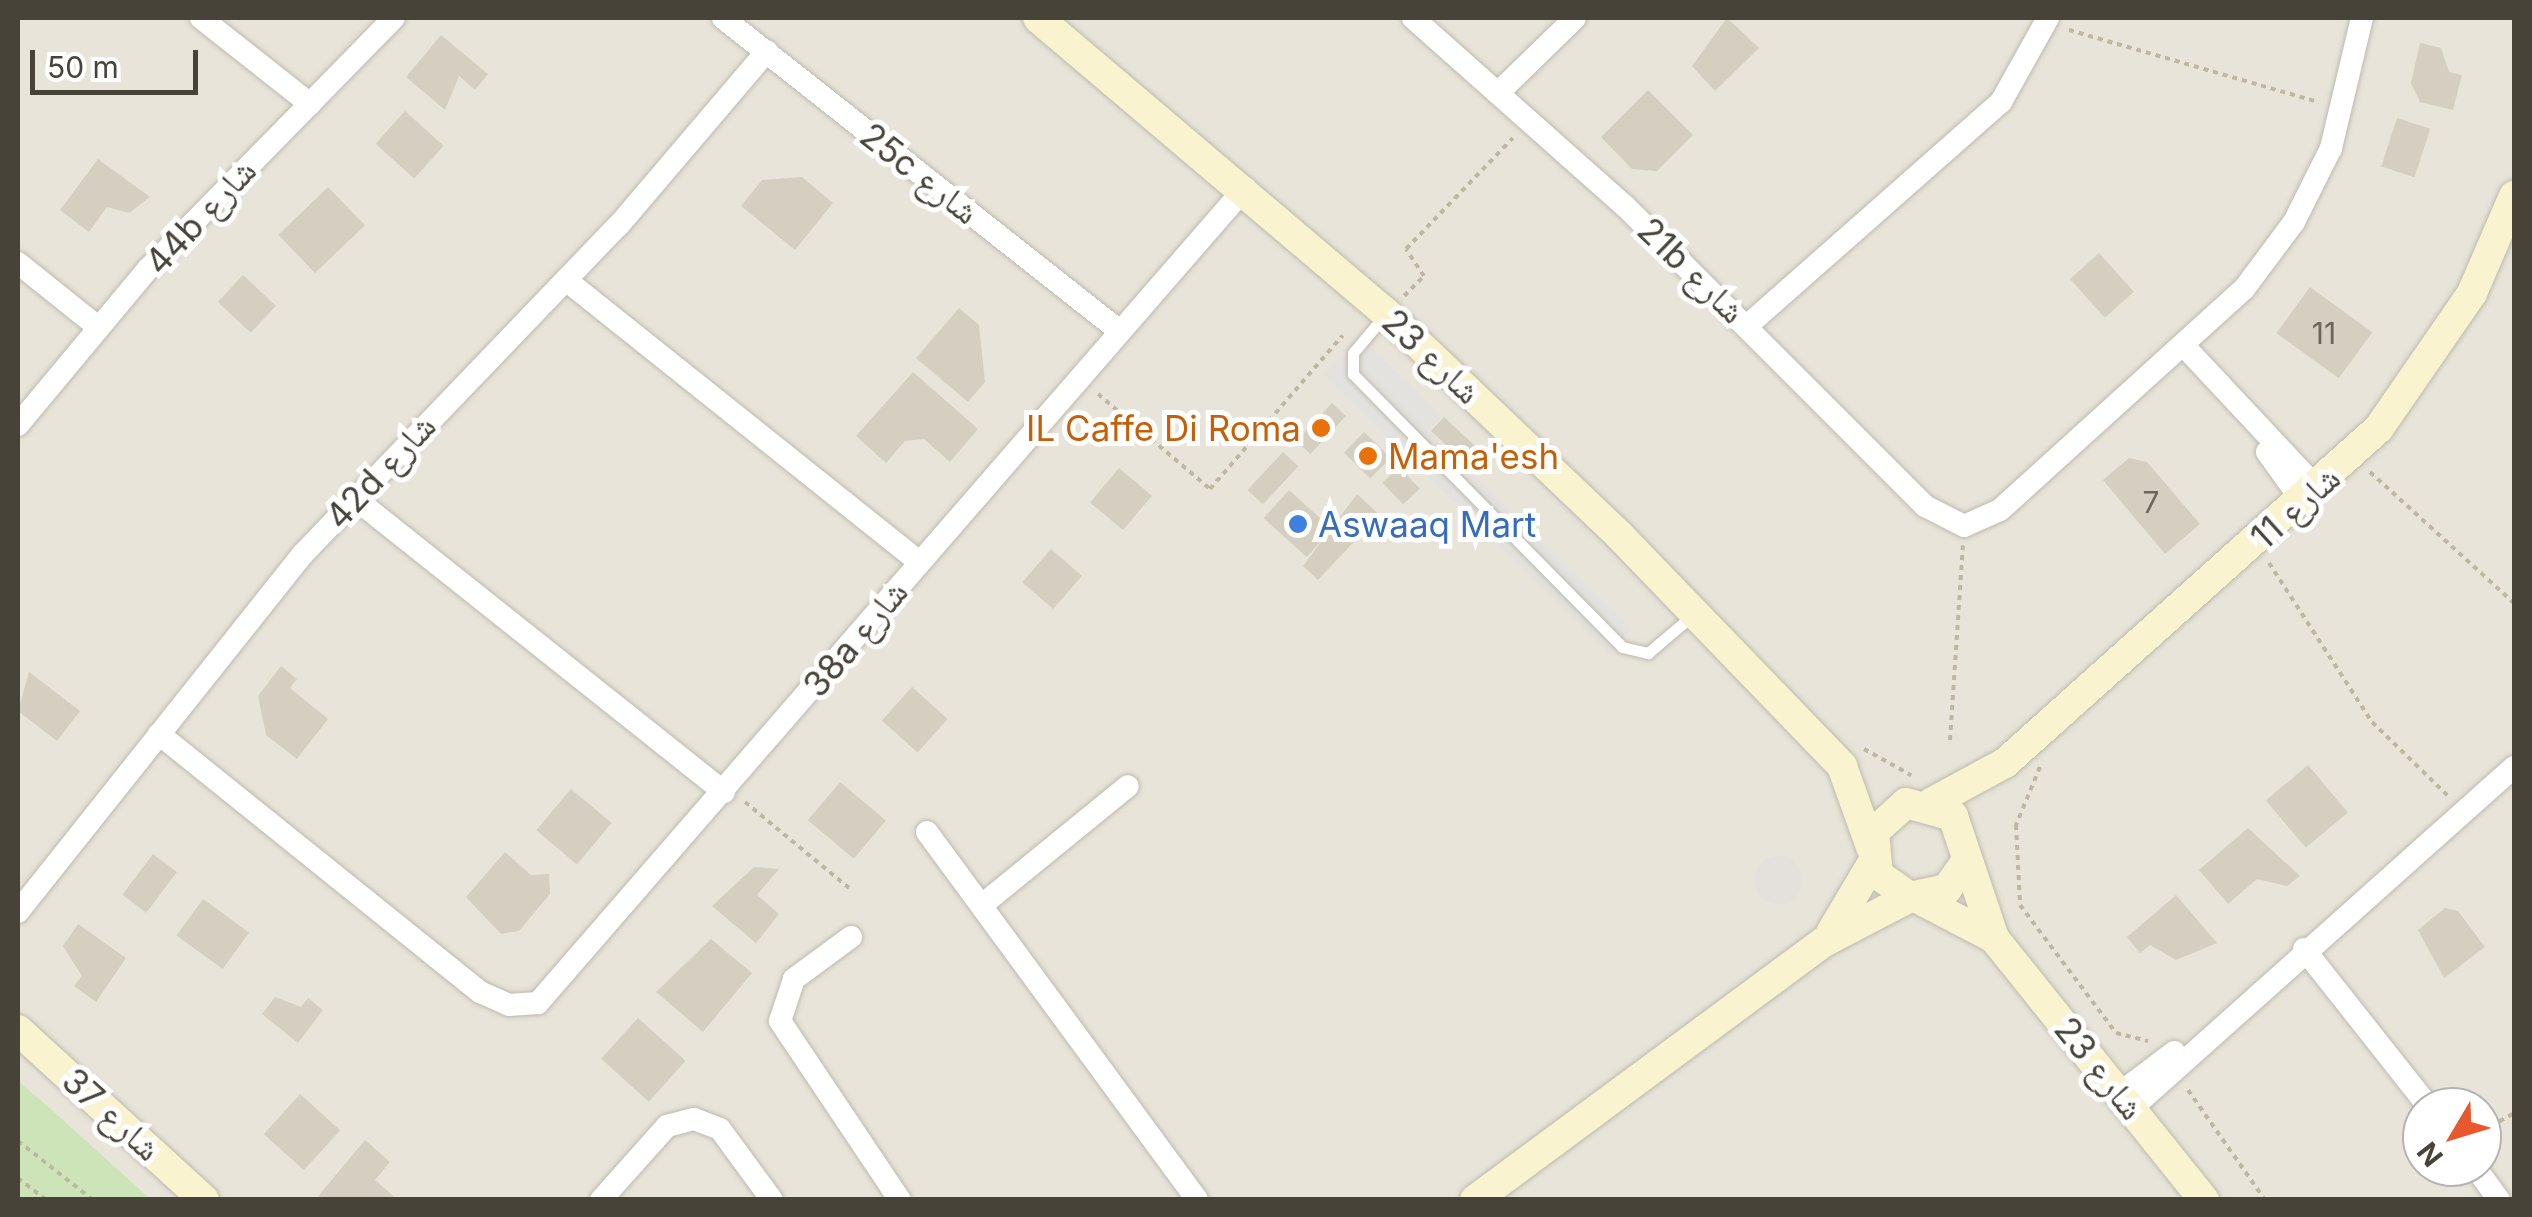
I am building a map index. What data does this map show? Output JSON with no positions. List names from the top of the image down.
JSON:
{
  "streets": {
    "street": [
      "25c شارع",
      "44b شارع",
      "21b شارع",
      "شارع 23",
      "42d شارع",
      "شارع 11",
      "38a شارع",
      "شارع 37"
    ]
  },
  "crossings": [
    ["25c شارع", "42d شارع"],
    ["25c شارع", "38a شارع"],
    ["شارع 23", "شارع 11"],
    ["شارع 23", "38a شارع"],
    ["42d شارع", "38a شارع"]
  ],
  "places": ["IL Caffe Di Roma", "Mama'esh", "Aswaaq Mart"],
  "house_numbers": ["11", "7"],
  "scale_bar": "50 m",
  "north": "bottom left"
}
